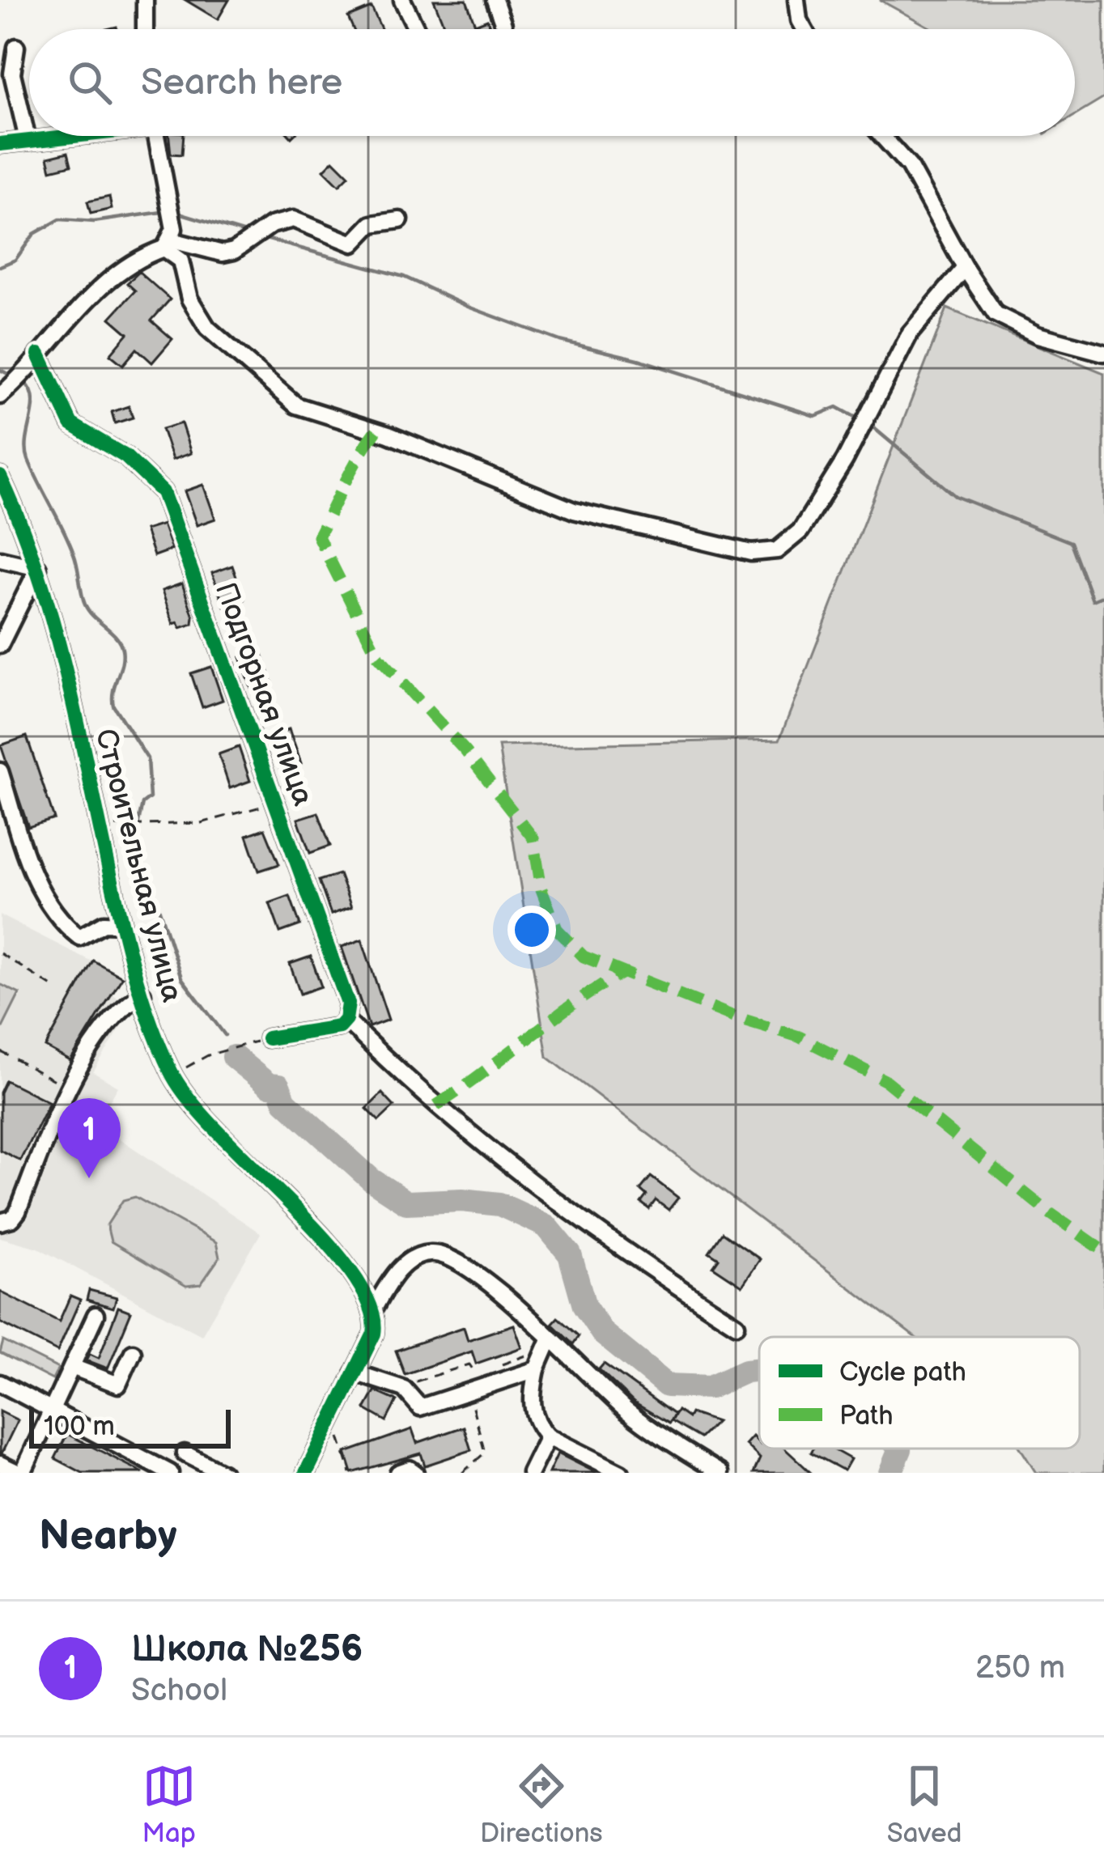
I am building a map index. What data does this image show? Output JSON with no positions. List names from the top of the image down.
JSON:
{
  "streets": {
    "street": ["Подгорная улица", "Строительная улица"]
  },
  "legend": ["Cycle path", "Path"],
  "scale_bar": "100 m",
  "page": {
    "search": "Search here",
    "pins": "1",
    "scale": "100 m",
    "heading": "Nearby",
    "list": [
      {
        "mark": "1",
        "name": "Школа №256",
        "note": "School",
        "value": "250 m"
      }
    ],
    "nav": ["Map", "Directions", "Saved"]
  }
}
